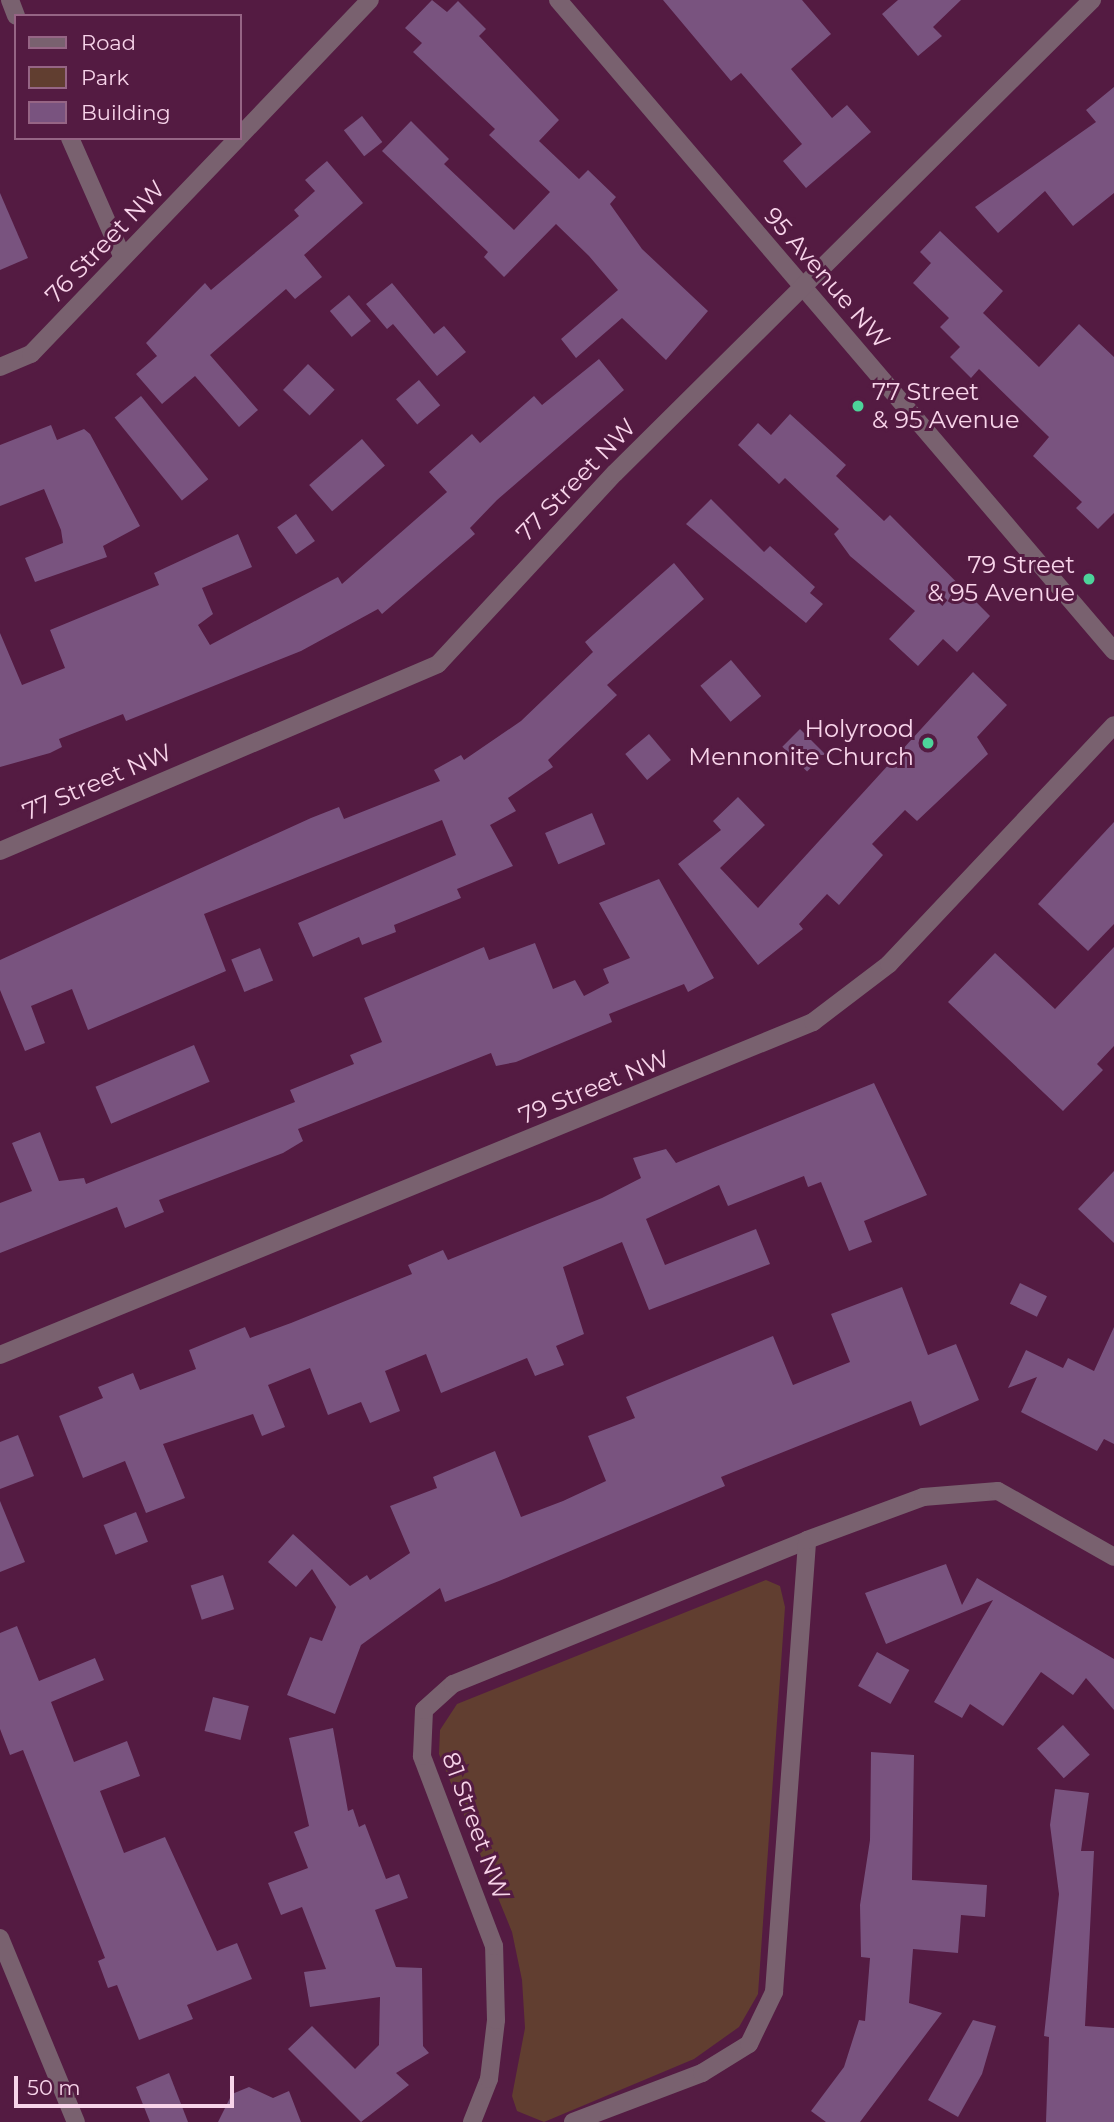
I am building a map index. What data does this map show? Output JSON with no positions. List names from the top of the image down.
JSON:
{
  "streets": {
    "street": [
      "76 Street NW",
      "95 Avenue NW",
      "77 Street NW",
      "79 Street NW",
      "81 Street NW"
    ]
  },
  "crossings": [
    ["95 Avenue NW", "77 Street NW"]
  ],
  "places": ["77 Street & 95 Avenue", "79 Street & 95 Avenue", "Holyrood Mennonite Church"],
  "legend": ["Road", "Park", "Building"],
  "scale_bar": "50 m"
}
